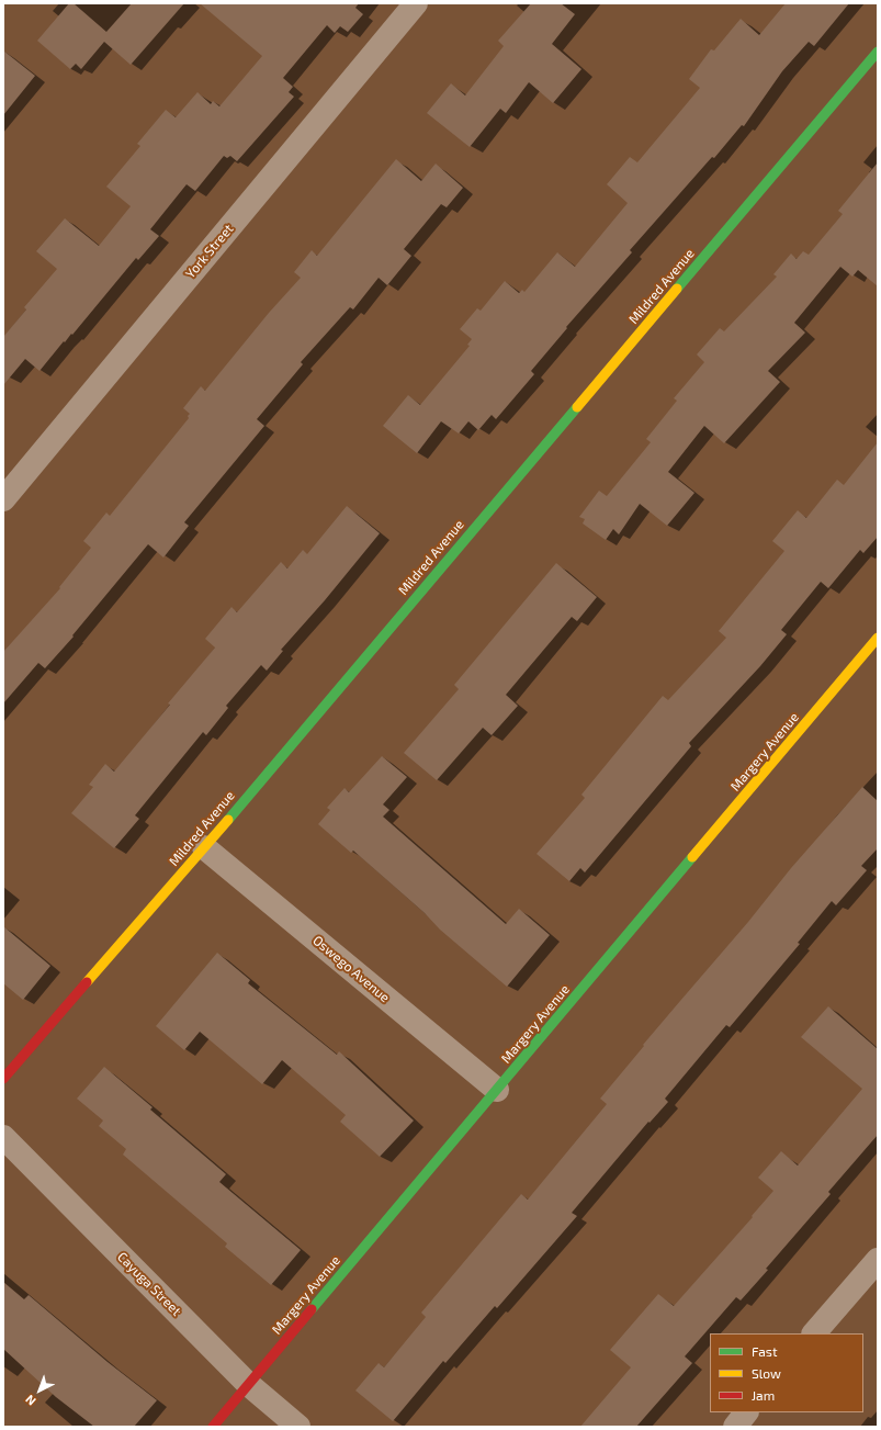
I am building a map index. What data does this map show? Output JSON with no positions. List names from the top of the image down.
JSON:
{
  "streets": {
    "street": [
      "York Street",
      "Mildred Avenue",
      "Margery Avenue",
      "Oswego Avenue",
      "Cayuga Street"
    ]
  },
  "crossings": [
    ["Mildred Avenue", "Oswego Avenue"],
    ["Margery Avenue", "Oswego Avenue"],
    ["Margery Avenue", "Cayuga Street"]
  ],
  "legend": ["Fast", "Slow", "Jam"],
  "north": "bottom left"
}
